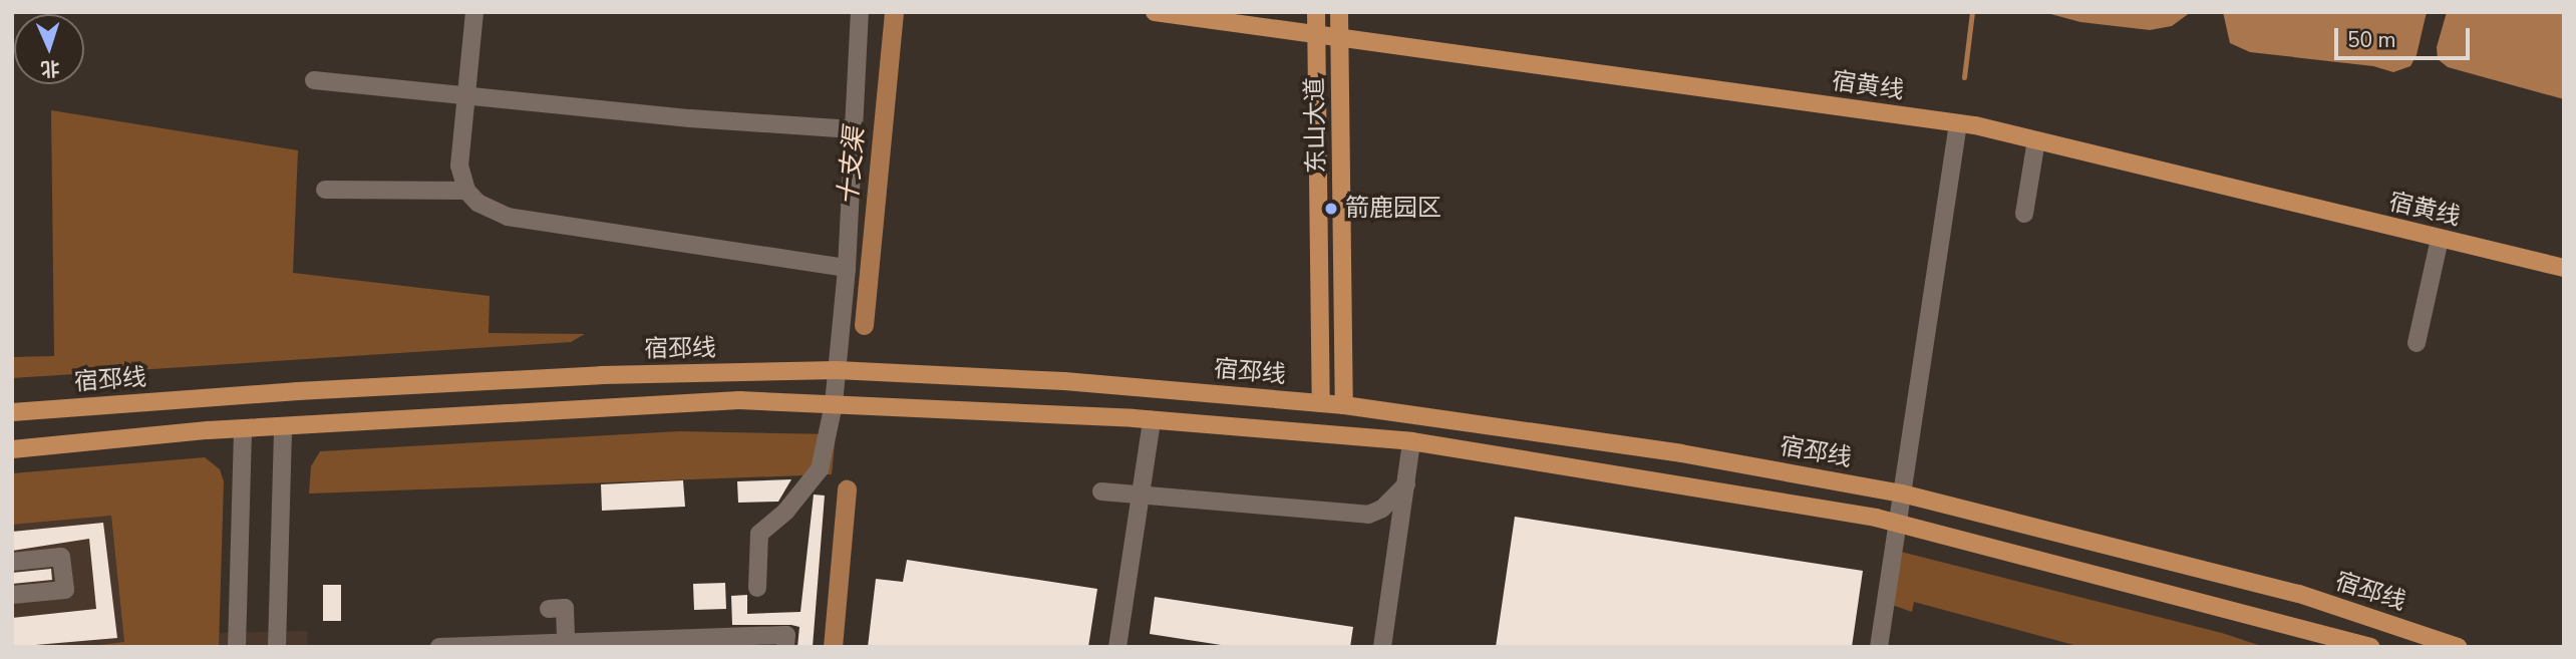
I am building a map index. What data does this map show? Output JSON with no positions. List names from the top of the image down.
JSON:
{
  "streets": {
    "main road": ["宿黄线", "东山大道", "宿邳线"]
  },
  "crossings": [
    ["宿黄线", "东山大道"],
    ["东山大道", "宿邳线"]
  ],
  "water": ["十支渠"],
  "places": ["箭鹿园区"],
  "scale_bar": "50 m",
  "north": "bottom"
}
